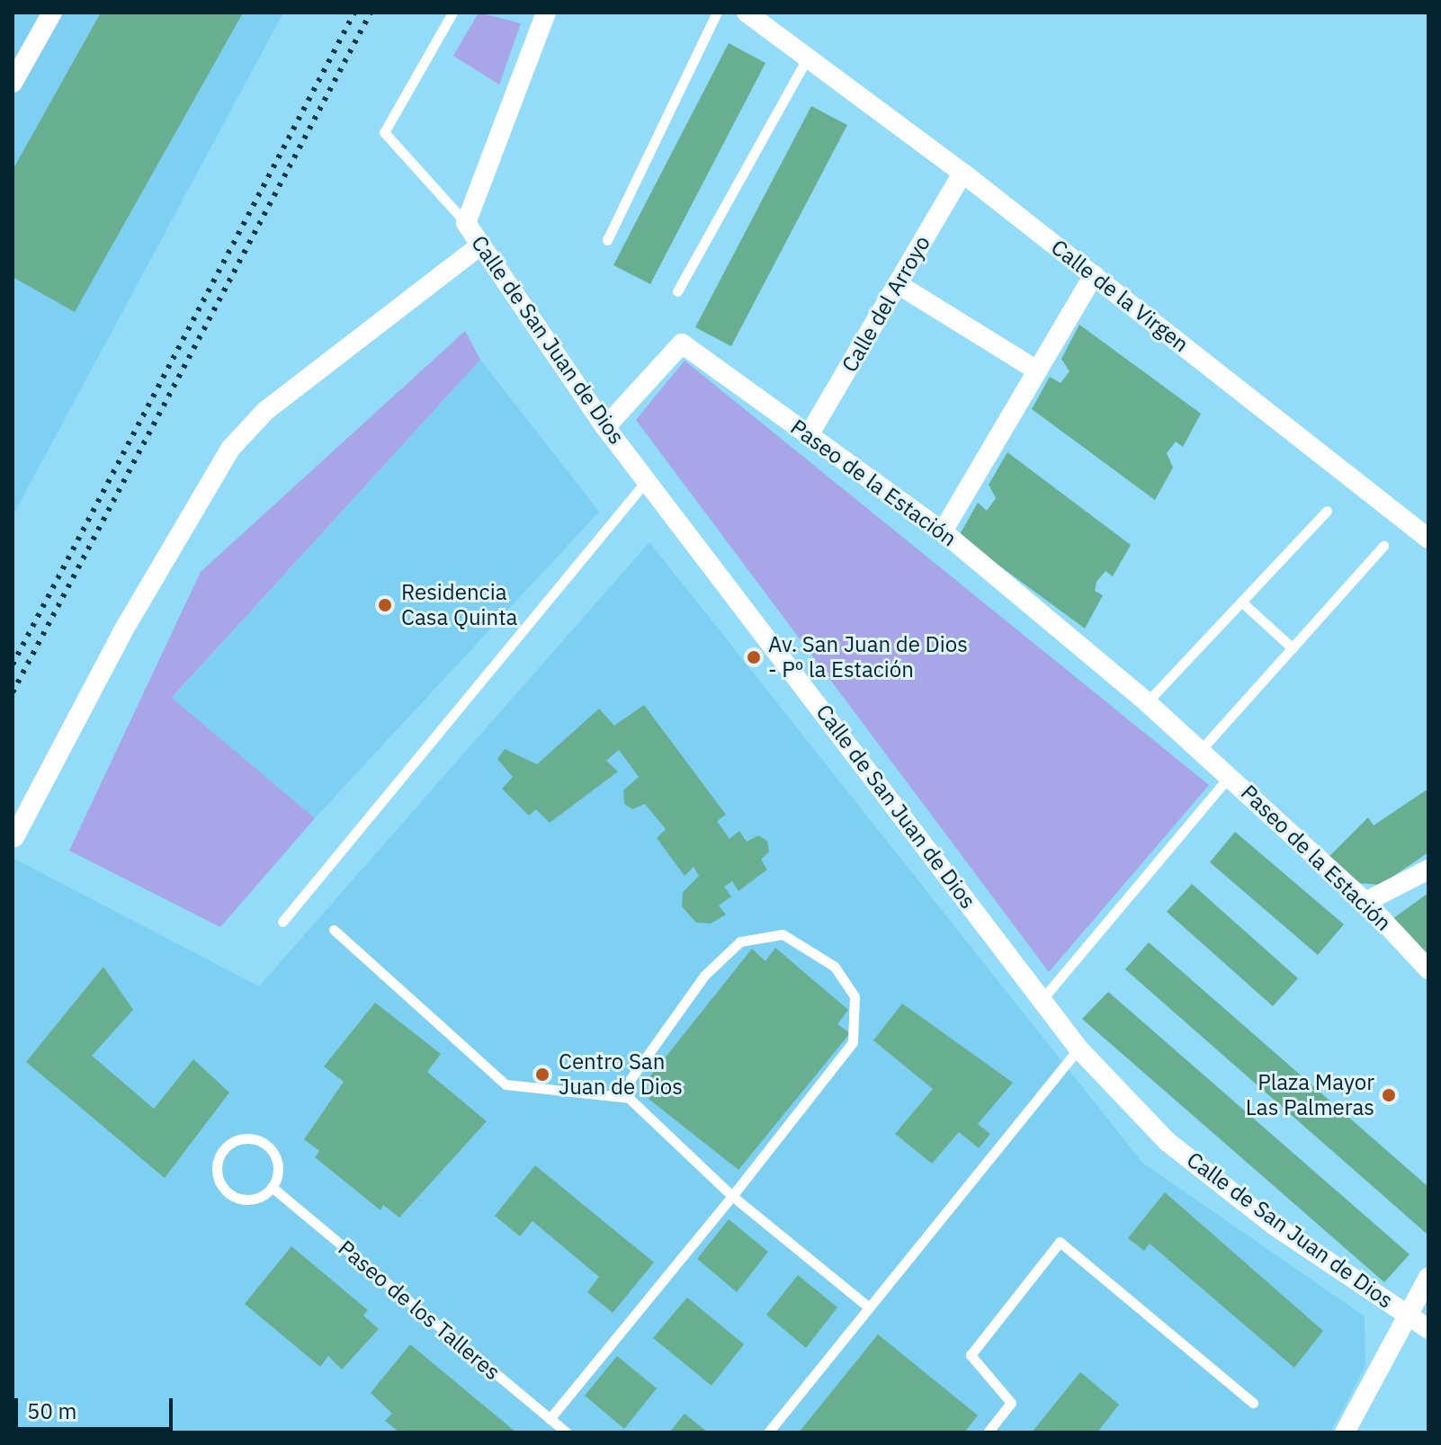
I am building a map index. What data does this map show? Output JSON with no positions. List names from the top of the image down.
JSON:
{
  "streets": {
    "street": [
      "Calle de la Virgen",
      "Calle del Arroyo",
      "Calle de San Juan de Dios",
      "Paseo de la Estación"
    ],
    "lane": ["Paseo de los Talleres"]
  },
  "crossings": [
    ["Calle de la Virgen", "Calle del Arroyo"],
    ["Calle del Arroyo", "Paseo de la Estación"],
    ["Calle de San Juan de Dios", "Paseo de la Estación"]
  ],
  "places": [
    "Residencia Casa Quinta",
    "Av. San Juan de Dios - Pº la Estación",
    "Centro San Juan de Dios",
    "Plaza Mayor Las Palmeras"
  ],
  "scale_bar": "50 m"
}
